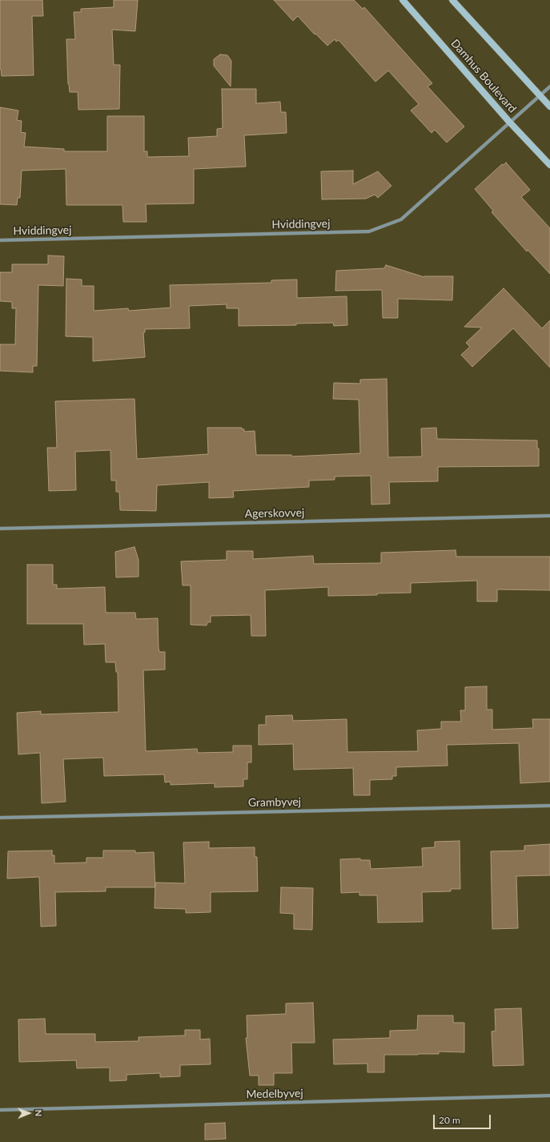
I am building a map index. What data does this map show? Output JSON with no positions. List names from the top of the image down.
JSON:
{
  "streets": {
    "street": [
      "Damhus Boulevard",
      "Hviddingvej",
      "Agerskovvej",
      "Grambyvej",
      "Medelbyvej"
    ]
  },
  "crossings": [
    ["Damhus Boulevard", "Hviddingvej"]
  ],
  "scale_bar": "20 m",
  "north": "right"
}
